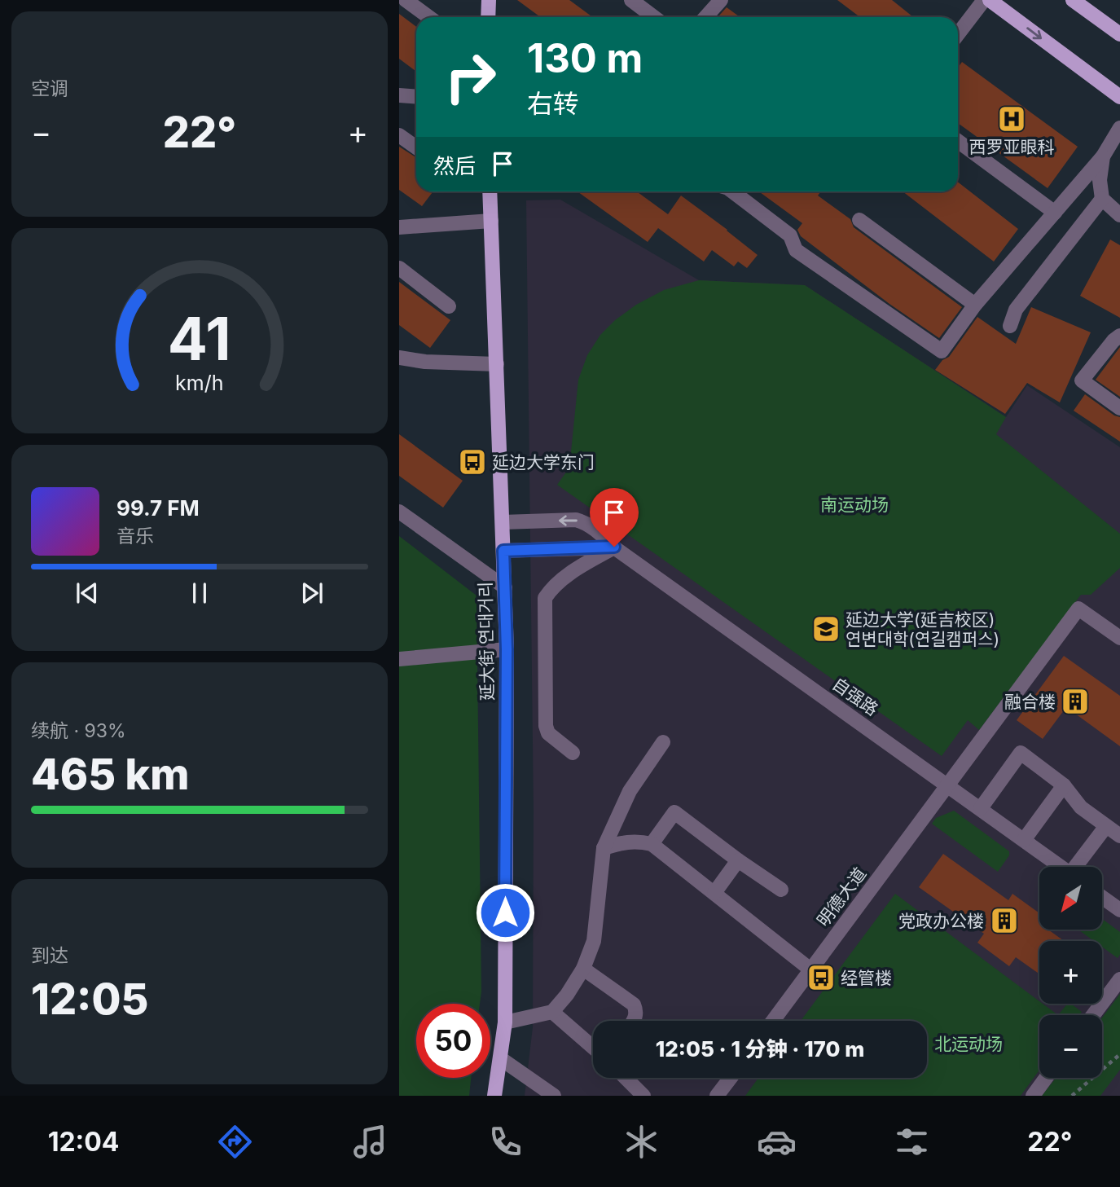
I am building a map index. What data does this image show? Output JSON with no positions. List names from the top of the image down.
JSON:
{
  "streets": {
    "main road": ["延大街 연대거리"],
    "lane": ["自强路", "明德大道"]
  },
  "crossings": [
    ["延大街 연대거리", "自强路"],
    ["自强路", "明德大道"]
  ],
  "parks": ["南运动场", "北运动场"],
  "places": {
    "hospital": ["西罗亚眼科"],
    "bus stop": ["延边大学东门", "经管楼"],
    "school or university": ["延边大学(延吉校区) 연변대학(연길캠퍼스)"],
    "building": ["融合楼", "党政办公楼"]
  },
  "north": "bottom left",
  "page": {
    "tile": [
      "空调",
      ["续航 · 93%", "465 km"],
      ["到达", "12:05"]
    ],
    "turn": ["130 m", "右转"],
    "heat": ["−", "22°", "+"],
    "then": "然后",
    "song": ["99.7 FM", "音乐"],
    "map_buttons": ["+", "−"],
    "limit": "50",
    "trip": "12:05 · 1 分钟 · 170 m",
    "tabs": ["12:04", "22°"],
    "gauge": ["41", "km/h"]
  }
}
